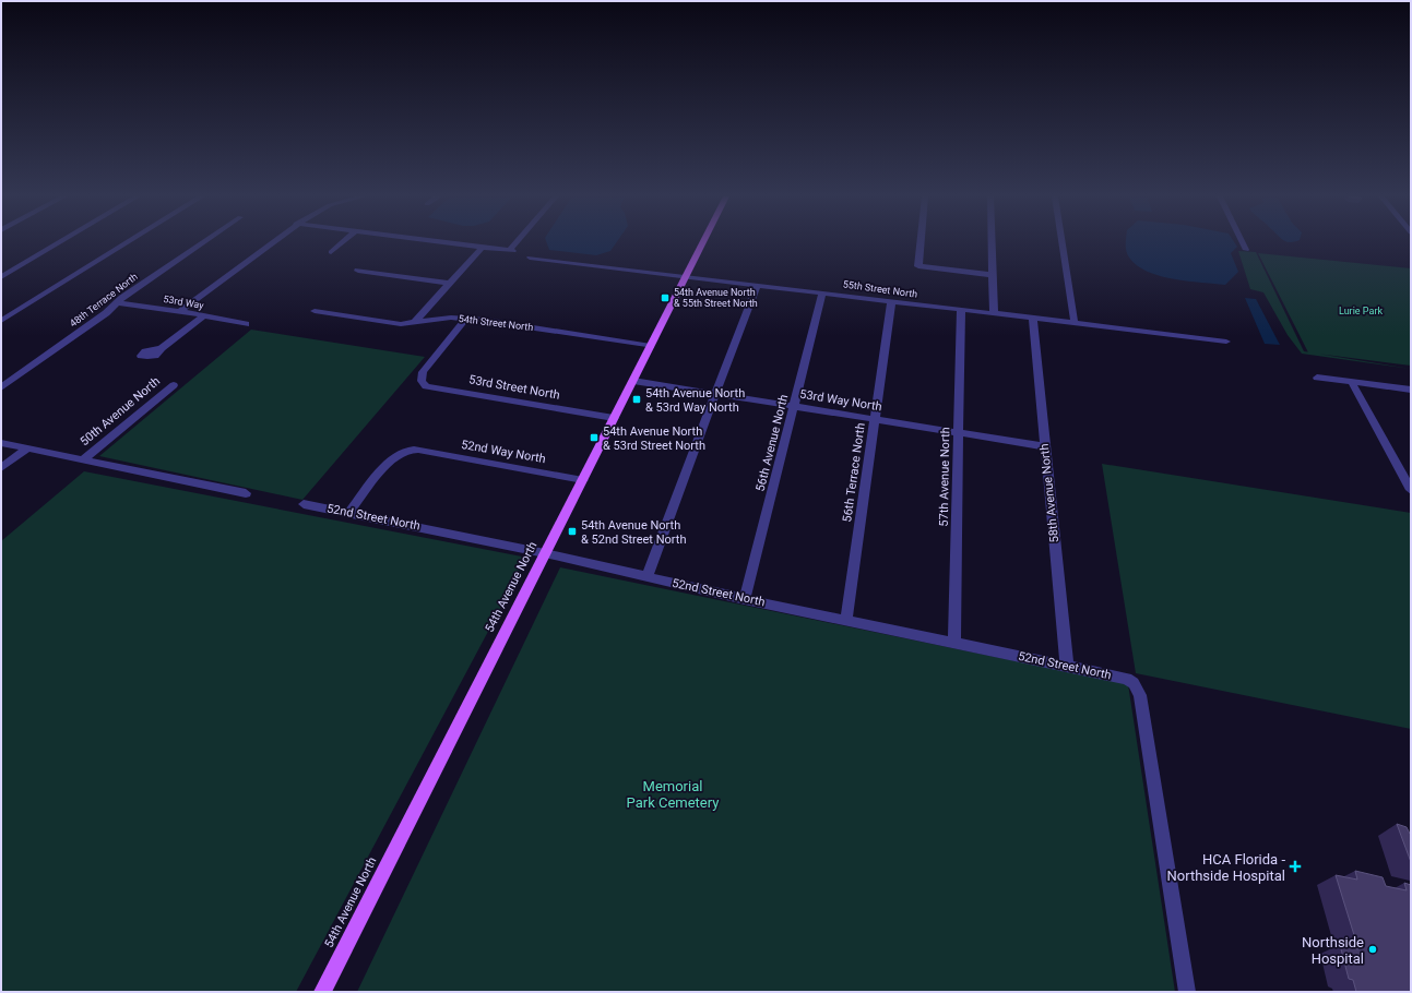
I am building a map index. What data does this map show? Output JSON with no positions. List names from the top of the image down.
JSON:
{
  "streets": {
    "main road": ["54th Avenue North"],
    "street": [
      "55th Street North",
      "48th Terrace North",
      "53rd Way",
      "54th Street North",
      "53rd Street North",
      "53rd Way North",
      "50th Avenue North",
      "56th Avenue North",
      "52nd Way North",
      "56th Terrace North",
      "57th Avenue North",
      "58th Avenue North",
      "52nd Street North"
    ]
  },
  "crossings": [
    ["55th Street North", "56th Avenue North"],
    ["55th Street North", "56th Terrace North"],
    ["55th Street North", "57th Avenue North"],
    ["55th Street North", "58th Avenue North"],
    ["55th Street North", "54th Avenue North"],
    ["48th Terrace North", "53rd Way"],
    ["54th Street North", "53rd Street North"],
    ["54th Street North", "54th Avenue North"],
    ["53rd Street North", "54th Avenue North"],
    ["53rd Way North", "56th Avenue North"],
    ["53rd Way North", "56th Terrace North"],
    ["53rd Way North", "57th Avenue North"],
    ["53rd Way North", "58th Avenue North"],
    ["53rd Way North", "54th Avenue North"],
    ["56th Avenue North", "52nd Street North"],
    ["52nd Way North", "52nd Street North"],
    ["52nd Way North", "54th Avenue North"],
    ["56th Terrace North", "52nd Street North"],
    ["57th Avenue North", "52nd Street North"],
    ["58th Avenue North", "52nd Street North"],
    ["52nd Street North", "54th Avenue North"]
  ],
  "parks": ["Lurie Park", "Memorial Park Cemetery"],
  "places": {
    "transit": [
      "54th Avenue North & 55th Street North",
      "54th Avenue North & 53rd Way North",
      "54th Avenue North & 53rd Street North",
      "54th Avenue North & 52nd Street North"
    ],
    "health": ["HCA Florida - Northside Hospital"],
    "other": ["Northside Hospital"]
  }
}
